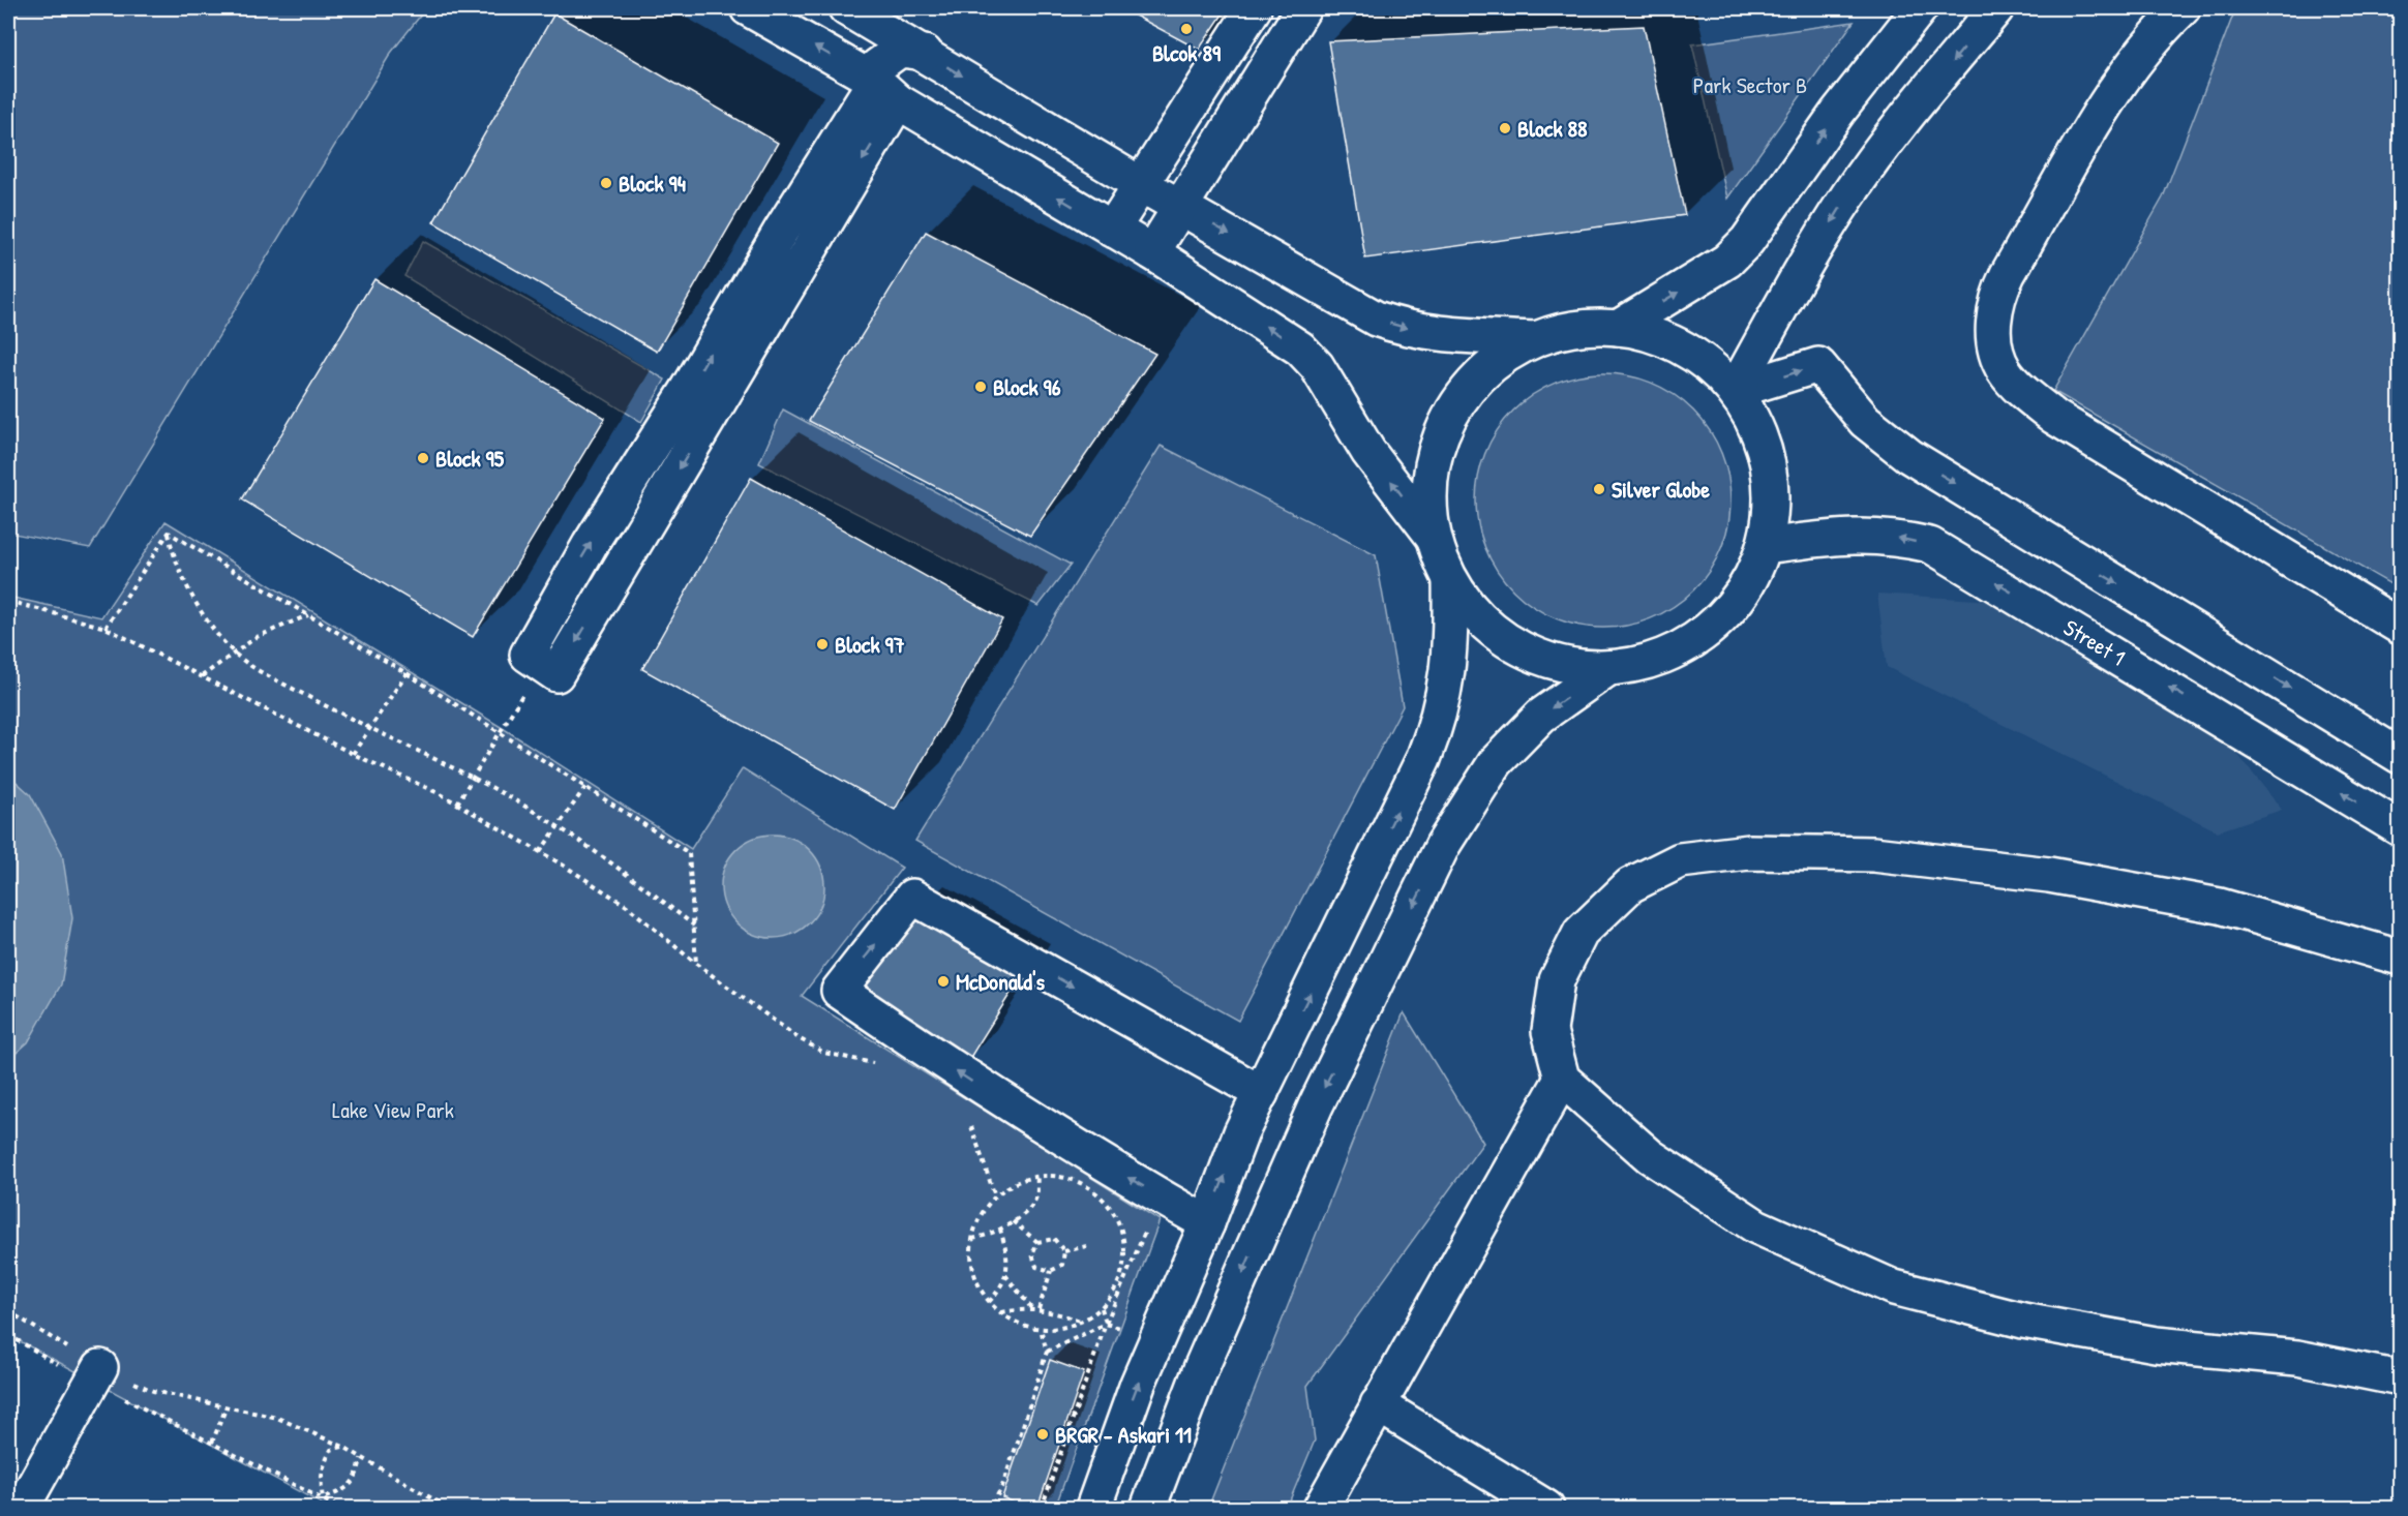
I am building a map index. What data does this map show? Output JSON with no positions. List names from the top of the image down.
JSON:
{
  "streets": {
    "street": ["Street 1"]
  },
  "parks": ["Park Sector B", "Lake View Park"],
  "places": [
    "Blcok 89",
    "Block 88",
    "Block 94",
    "Block 96",
    "Block 95",
    "Silver Globe",
    "Block 97",
    "McDonald's",
    "BRGR - Askari 11"
  ]
}
